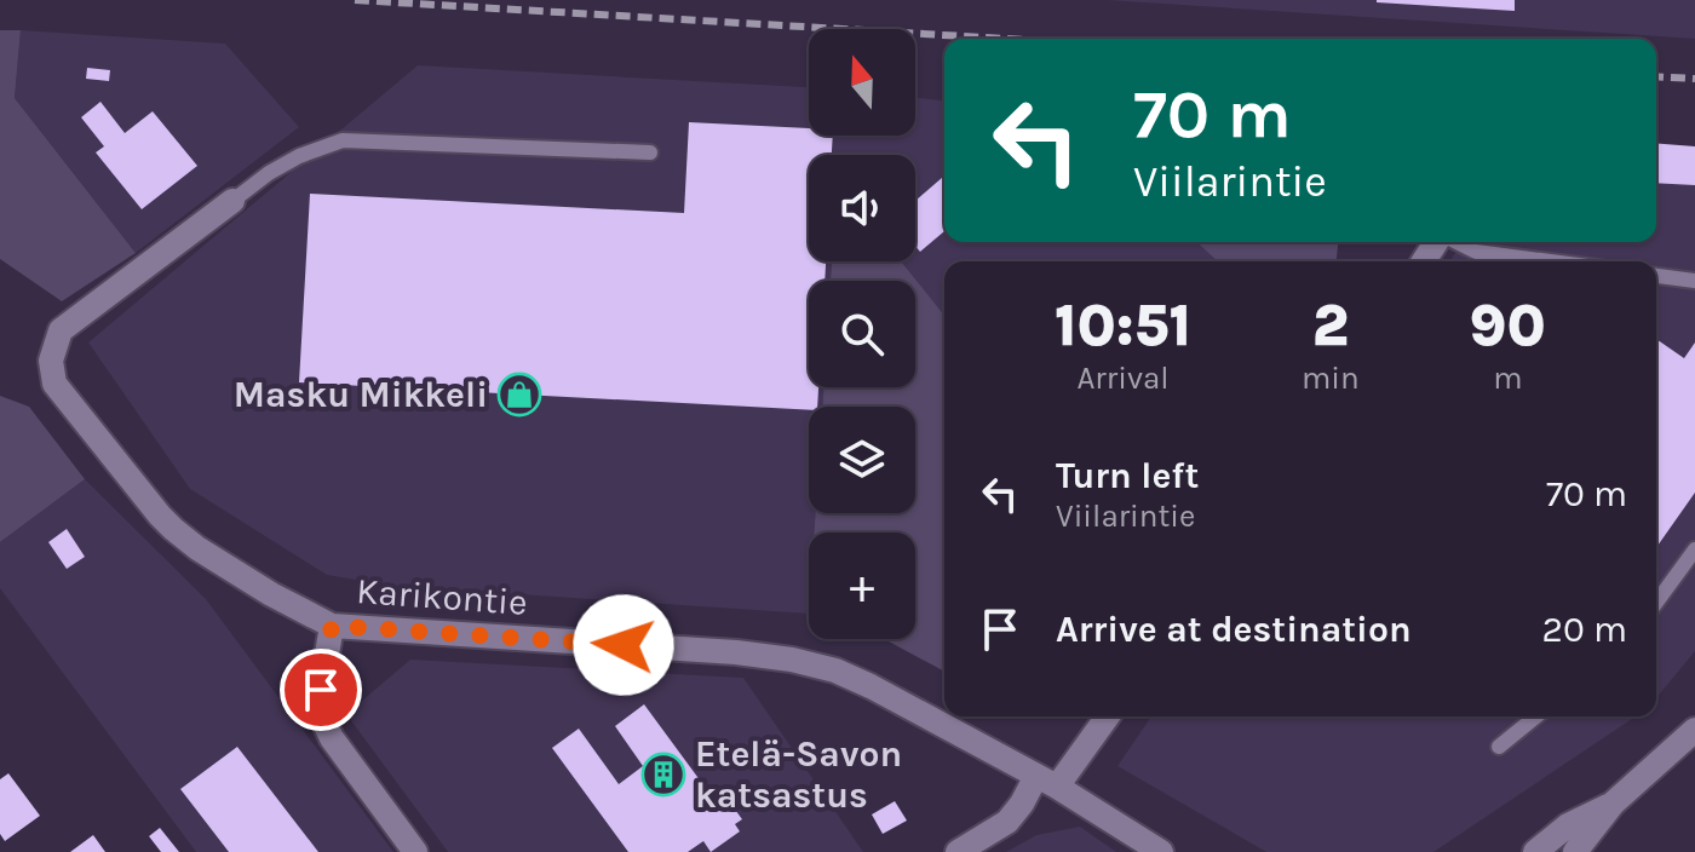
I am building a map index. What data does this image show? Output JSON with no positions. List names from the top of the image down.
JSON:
{
  "streets": {
    "street": ["Karikontie"]
  },
  "places": {
    "shop": ["Masku Mikkeli"],
    "building": ["Etelä-Savon katsastus"]
  },
  "north": "top",
  "page": {
    "map_buttons": "+",
    "turn": ["70 m", "Viilarintie"],
    "eta": [
      "10:51",
      "Arrival",
      "2",
      "min",
      "90",
      "m"
    ],
    "list": [
      {
        "name": "Turn left",
        "note": "Viilarintie",
        "value": "70 m"
      },
      {
        "name": "Arrive at destination",
        "value": "20 m"
      }
    ]
  }
}
